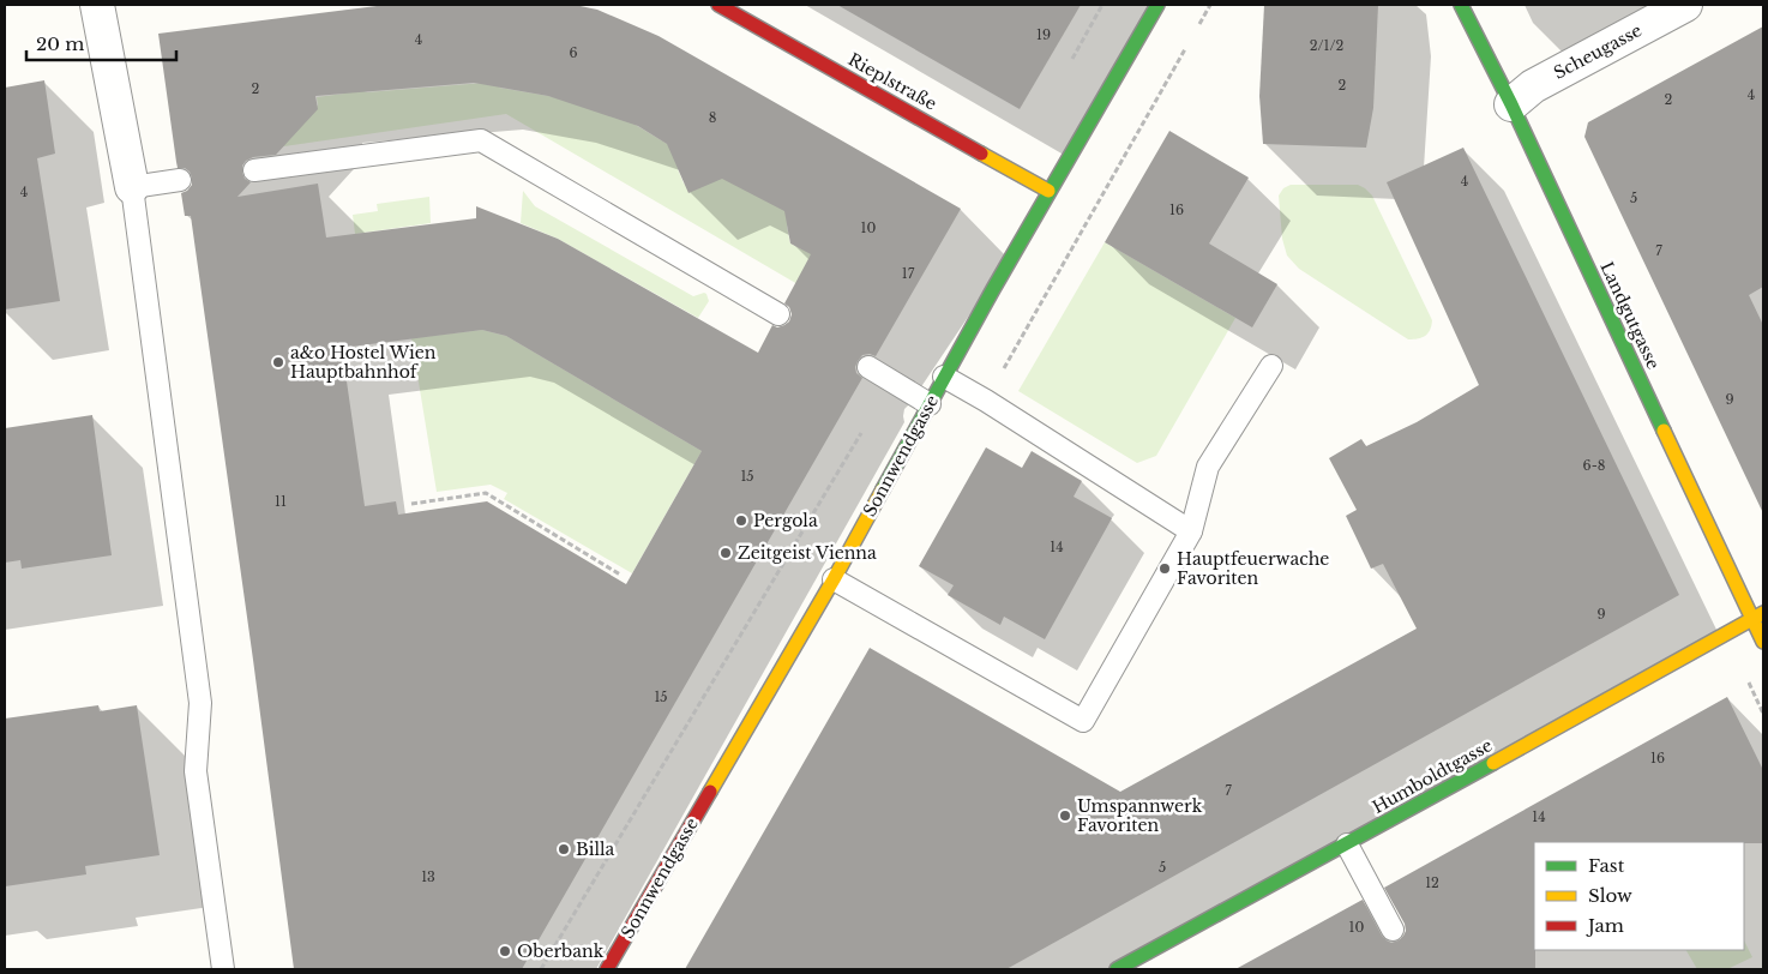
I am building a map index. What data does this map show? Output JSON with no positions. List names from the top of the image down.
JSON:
{
  "streets": {
    "street": [
      "Scheugasse",
      "Rieplstraße",
      "Landgutgasse",
      "Sonnwendgasse",
      "Humboldtgasse"
    ]
  },
  "crossings": [
    ["Scheugasse", "Landgutgasse"],
    ["Rieplstraße", "Sonnwendgasse"],
    ["Landgutgasse", "Humboldtgasse"]
  ],
  "places": [
    "a&o Hostel Wien Hauptbahnhof",
    "Pergola",
    "Zeitgeist Vienna",
    "Hauptfeuerwache Favoriten",
    "Umspannwerk Favoriten",
    "Billa",
    "Oberbank"
  ],
  "house_numbers": [
    "19",
    "4",
    "2/1/2",
    "6",
    "2",
    "2",
    "4",
    "2",
    "8",
    "4",
    "4",
    "5",
    "16",
    "10",
    "7",
    "17",
    "9",
    "6-8",
    "15",
    "11",
    "14",
    "9",
    "15",
    "16",
    "7",
    "14",
    "5",
    "13",
    "12",
    "10"
  ],
  "legend": ["Fast", "Slow", "Jam"],
  "scale_bar": "20 m"
}
